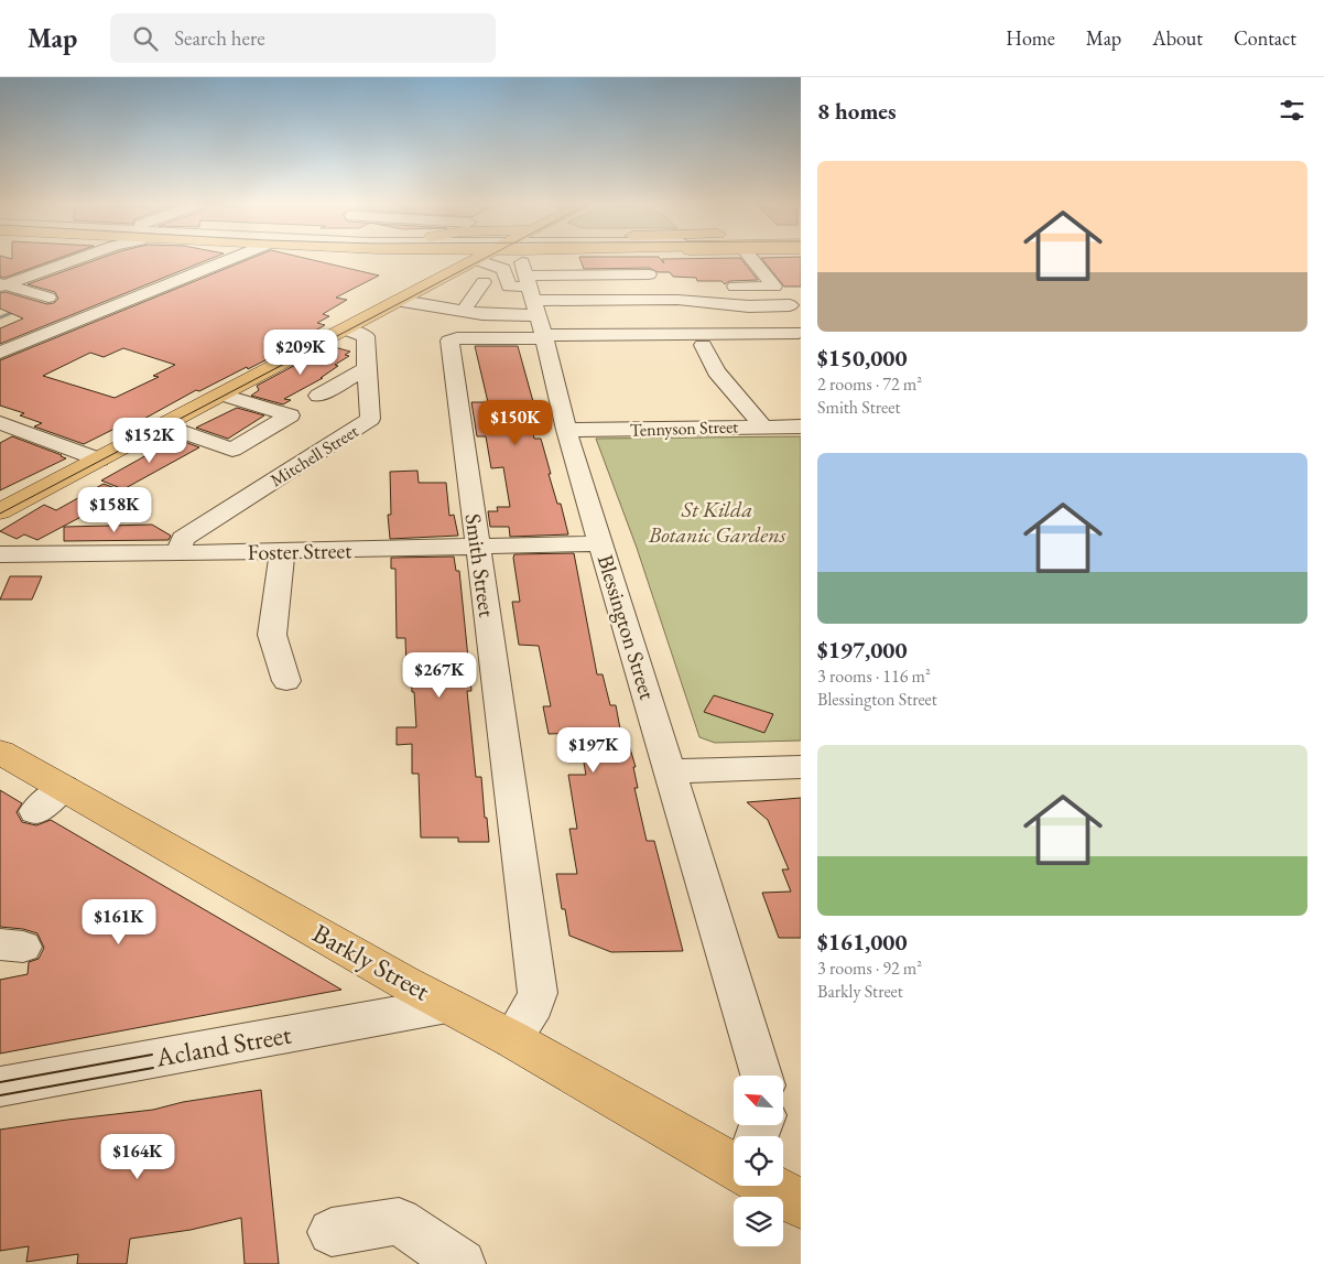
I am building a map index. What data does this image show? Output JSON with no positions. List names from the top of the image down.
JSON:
{
  "streets": {
    "main road": ["Barkly Street"],
    "street": [
      "Tennyson Street",
      "Mitchell Street",
      "Foster Street",
      "Smith Street",
      "Blessington Street",
      "Acland Street"
    ]
  },
  "crossings": [
    ["Tennyson Street", "Blessington Street"],
    ["Mitchell Street", "Foster Street"],
    ["Foster Street", "Smith Street"],
    ["Foster Street", "Blessington Street"],
    ["Smith Street", "Barkly Street"],
    ["Barkly Street", "Acland Street"]
  ],
  "parks": ["St Kilda Botanic Gardens"],
  "north": "top left",
  "page": {
    "header": "Map",
    "search": "Search here",
    "nav": [
      "Home",
      "Map",
      "About",
      "Contact"
    ],
    "heading": "8 homes",
    "list": [
      {
        "name": "$150,000",
        "note": "2 rooms · 72 m² · Smith Street"
      },
      {
        "name": "$197,000",
        "note": "3 rooms · 116 m² · Blessington Street"
      },
      {
        "name": "$161,000",
        "note": "3 rooms · 92 m² · Barkly Street"
      }
    ],
    "price": [
      "$209K",
      "$150K",
      "$152K",
      "$158K",
      "$267K",
      "$197K",
      "$161K",
      "$164K"
    ]
  }
}
